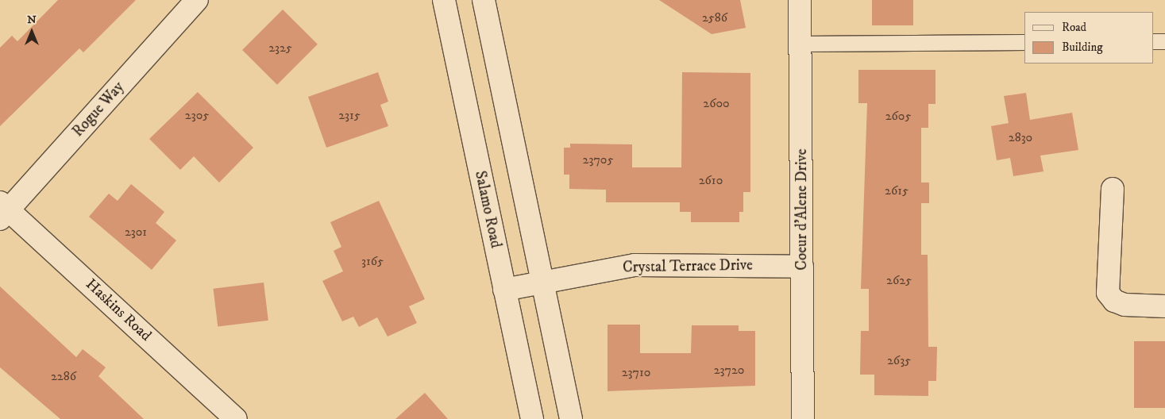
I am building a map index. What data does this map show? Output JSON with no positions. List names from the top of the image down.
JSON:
{
  "streets": {
    "street": [
      "Rogue Way",
      "Salamo Road",
      "Coeur d'Alene Drive",
      "Crystal Terrace Drive",
      "Haskins Road"
    ]
  },
  "crossings": [
    ["Rogue Way", "Haskins Road"],
    ["Salamo Road", "Crystal Terrace Drive"],
    ["Coeur d'Alene Drive", "Crystal Terrace Drive"]
  ],
  "house_numbers": [
    "2586",
    "2325",
    "2600",
    "2305",
    "2315",
    "2605",
    "2830",
    "23705",
    "2610",
    "2615",
    "2301",
    "3165",
    "2625",
    "2635",
    "23720",
    "23710",
    "2286"
  ],
  "legend": ["Road", "Building"],
  "north": "top"
}
